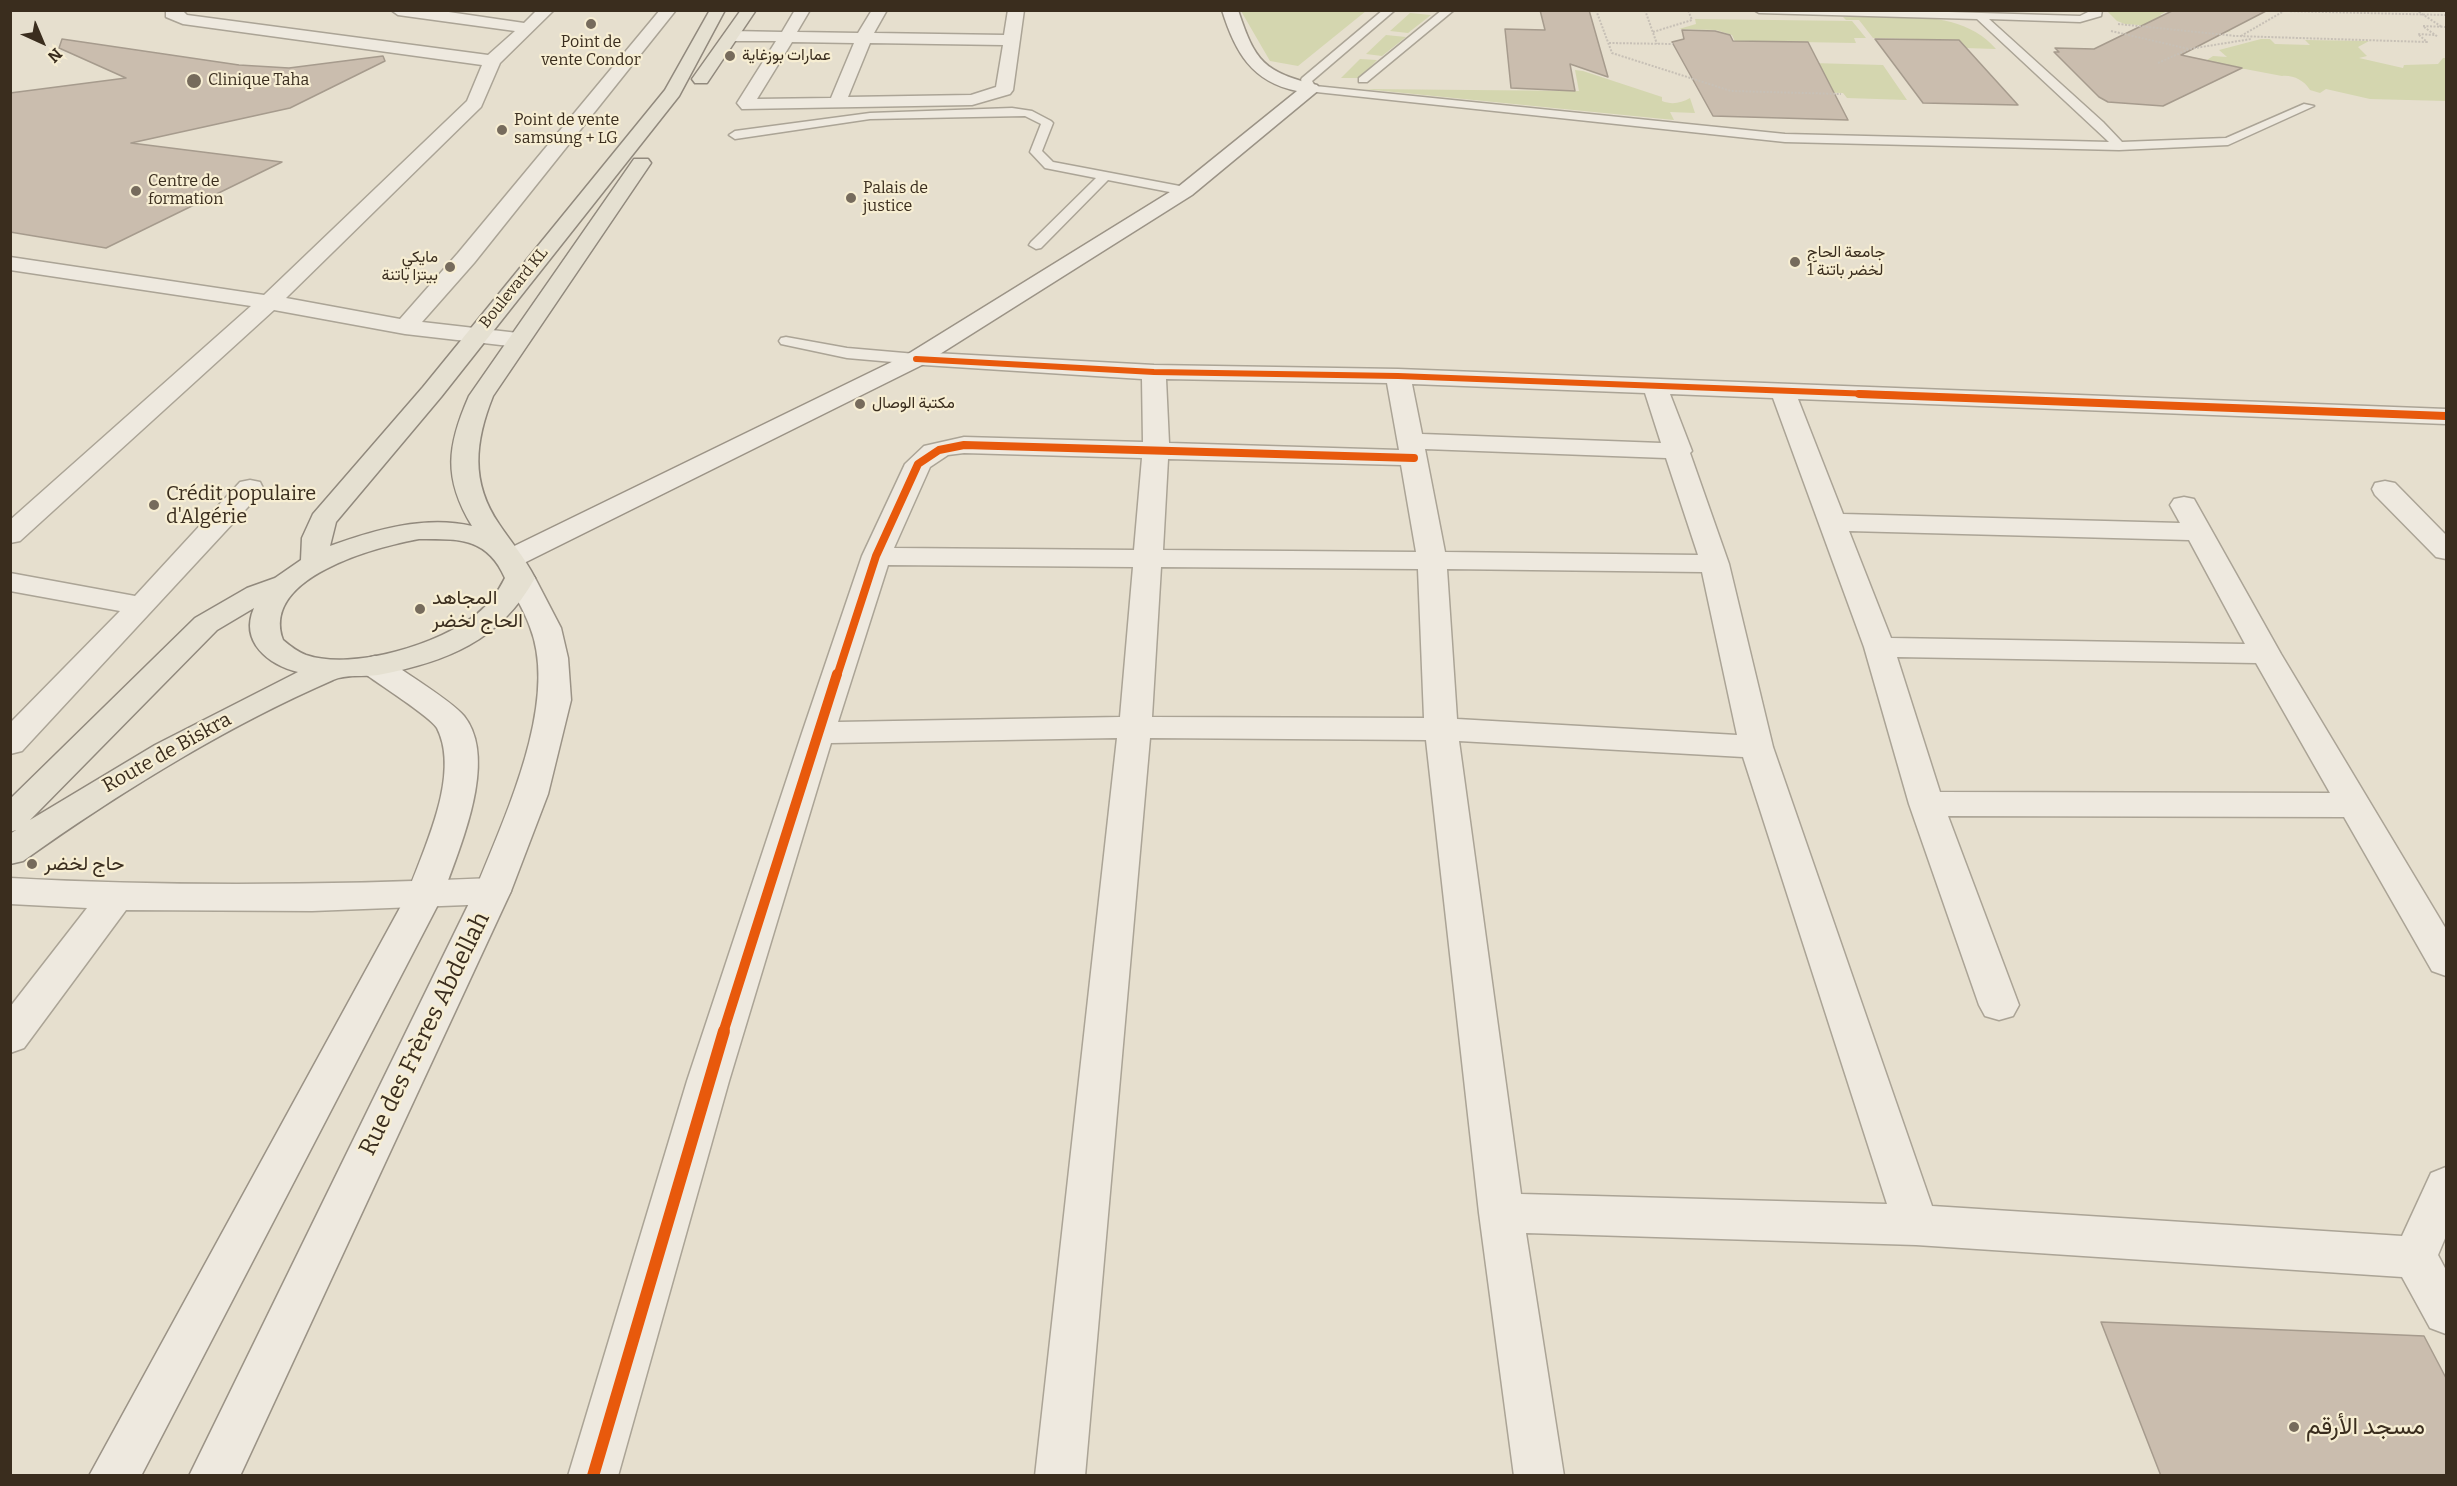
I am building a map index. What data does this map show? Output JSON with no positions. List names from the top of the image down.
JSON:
{
  "streets": {
    "main road": ["Boulevard KL", "Route de Biskra"],
    "street": ["Rue des Frères Abdellah"]
  },
  "crossings": [
    ["Boulevard KL", "Rue des Frères Abdellah"]
  ],
  "places": [
    "Point de vente Condor",
    "عمارات بوزغاية",
    "Clinique Taha",
    "Point de vente samsung + LG",
    "Centre de formation",
    "Palais de justice",
    "جامعة الحاج لخضر باتنة 1",
    "مايكي بيتزا باتنة",
    "مكتبة الوصال",
    "Crédit populaire d'Algérie",
    "المجاهد الحاج لخضر",
    "حاج لخضر",
    "مسجد الأرقم"
  ],
  "north": "bottom right"
}
